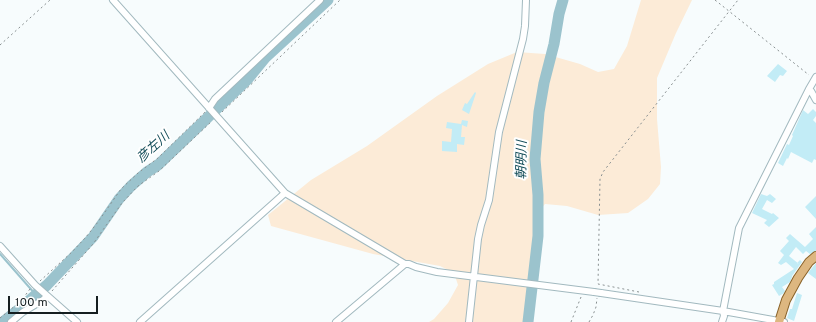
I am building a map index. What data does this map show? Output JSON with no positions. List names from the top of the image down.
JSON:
{
  "water": ["彦左川", "朝明川"],
  "scale_bar": "100 m"
}
